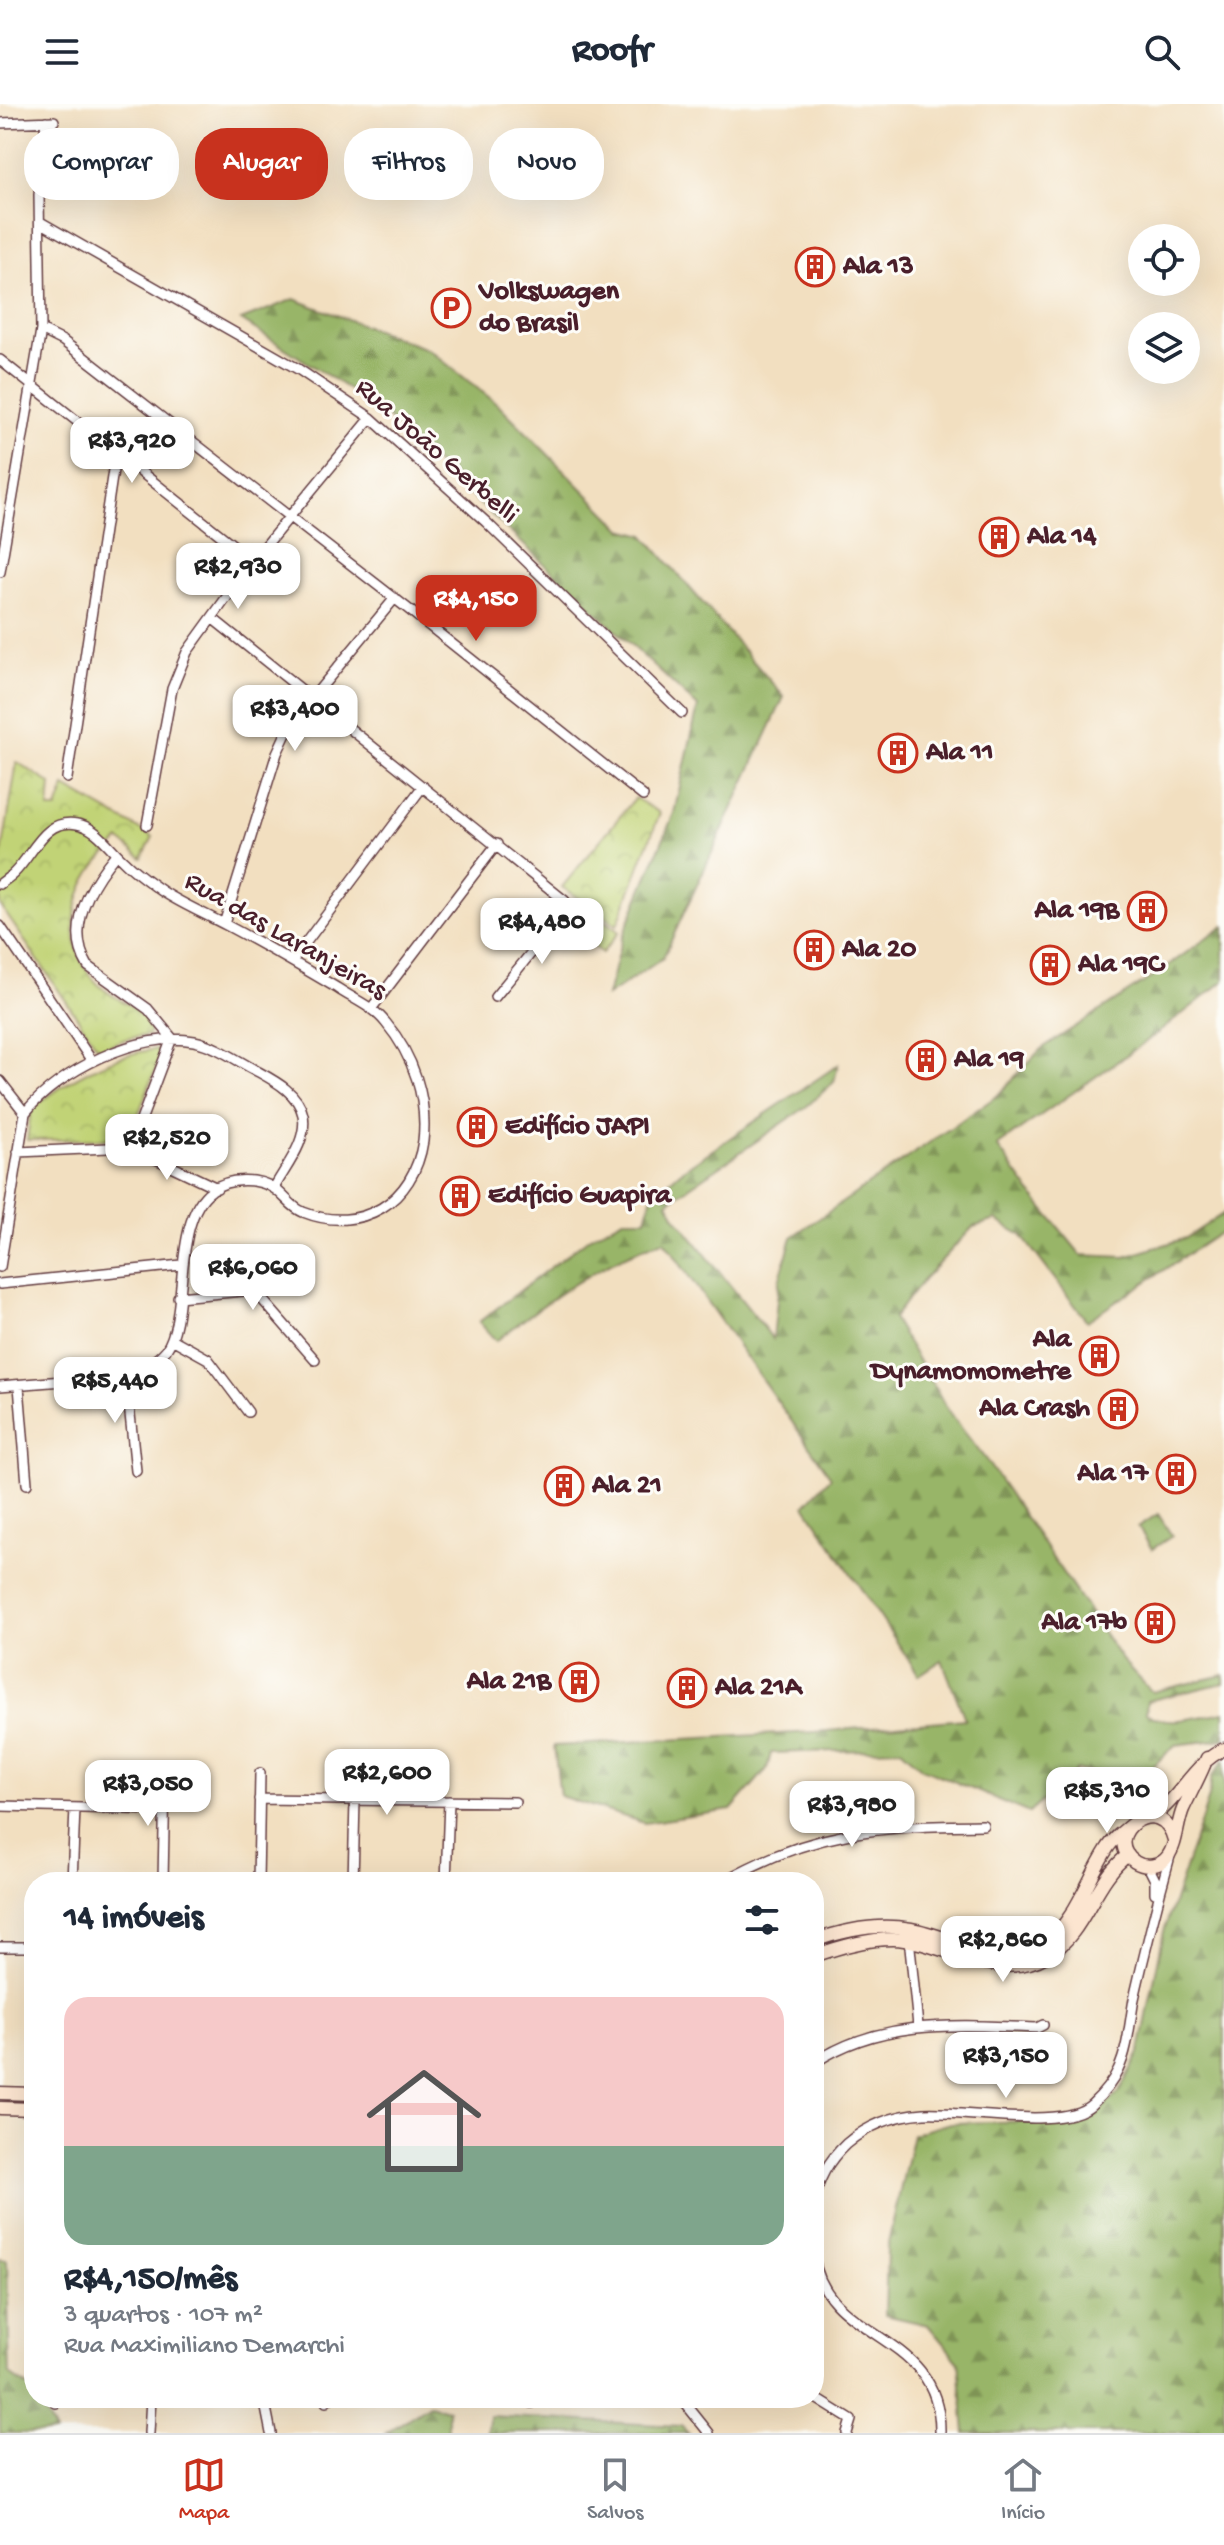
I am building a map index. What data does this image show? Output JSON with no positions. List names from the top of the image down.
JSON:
{
  "streets": {
    "street": ["Rua João Gerbelli", "Rua das Laranjeiras"]
  },
  "places": {
    "building": [
      "Ala 13",
      "Ala 14",
      "Ala 11",
      "Ala 19B",
      "Ala 20",
      "Ala 19C",
      "Ala 19",
      "Edifício JAPI",
      "Edifício Guapira",
      "Ala Dynamomometre",
      "Ala Crash",
      "Ala 17",
      "Ala 21",
      "Ala 17b",
      "Ala 21B",
      "Ala 21A"
    ],
    "parking": ["Volkswagen do Brasil"]
  },
  "page": {
    "header": "Roofr",
    "chip": [
      "Comprar",
      "Alugar",
      "Filtros",
      "Novo"
    ],
    "price": [
      "R$3,920",
      "R$2,930",
      "R$4,150",
      "R$3,400",
      "R$4,480",
      "R$2,520",
      "R$6,060",
      "R$5,440",
      "R$2,600",
      "R$3,050",
      "R$5,310",
      "R$3,980",
      "R$2,860",
      "R$3,150"
    ],
    "heading": "14 imóveis",
    "list": [
      {
        "name": "R$4,150/mês",
        "note": "3 quartos · 107 m² · Rua Maximiliano Demarchi"
      }
    ],
    "tabs": ["Mapa", "Salvos", "Início"]
  }
}
